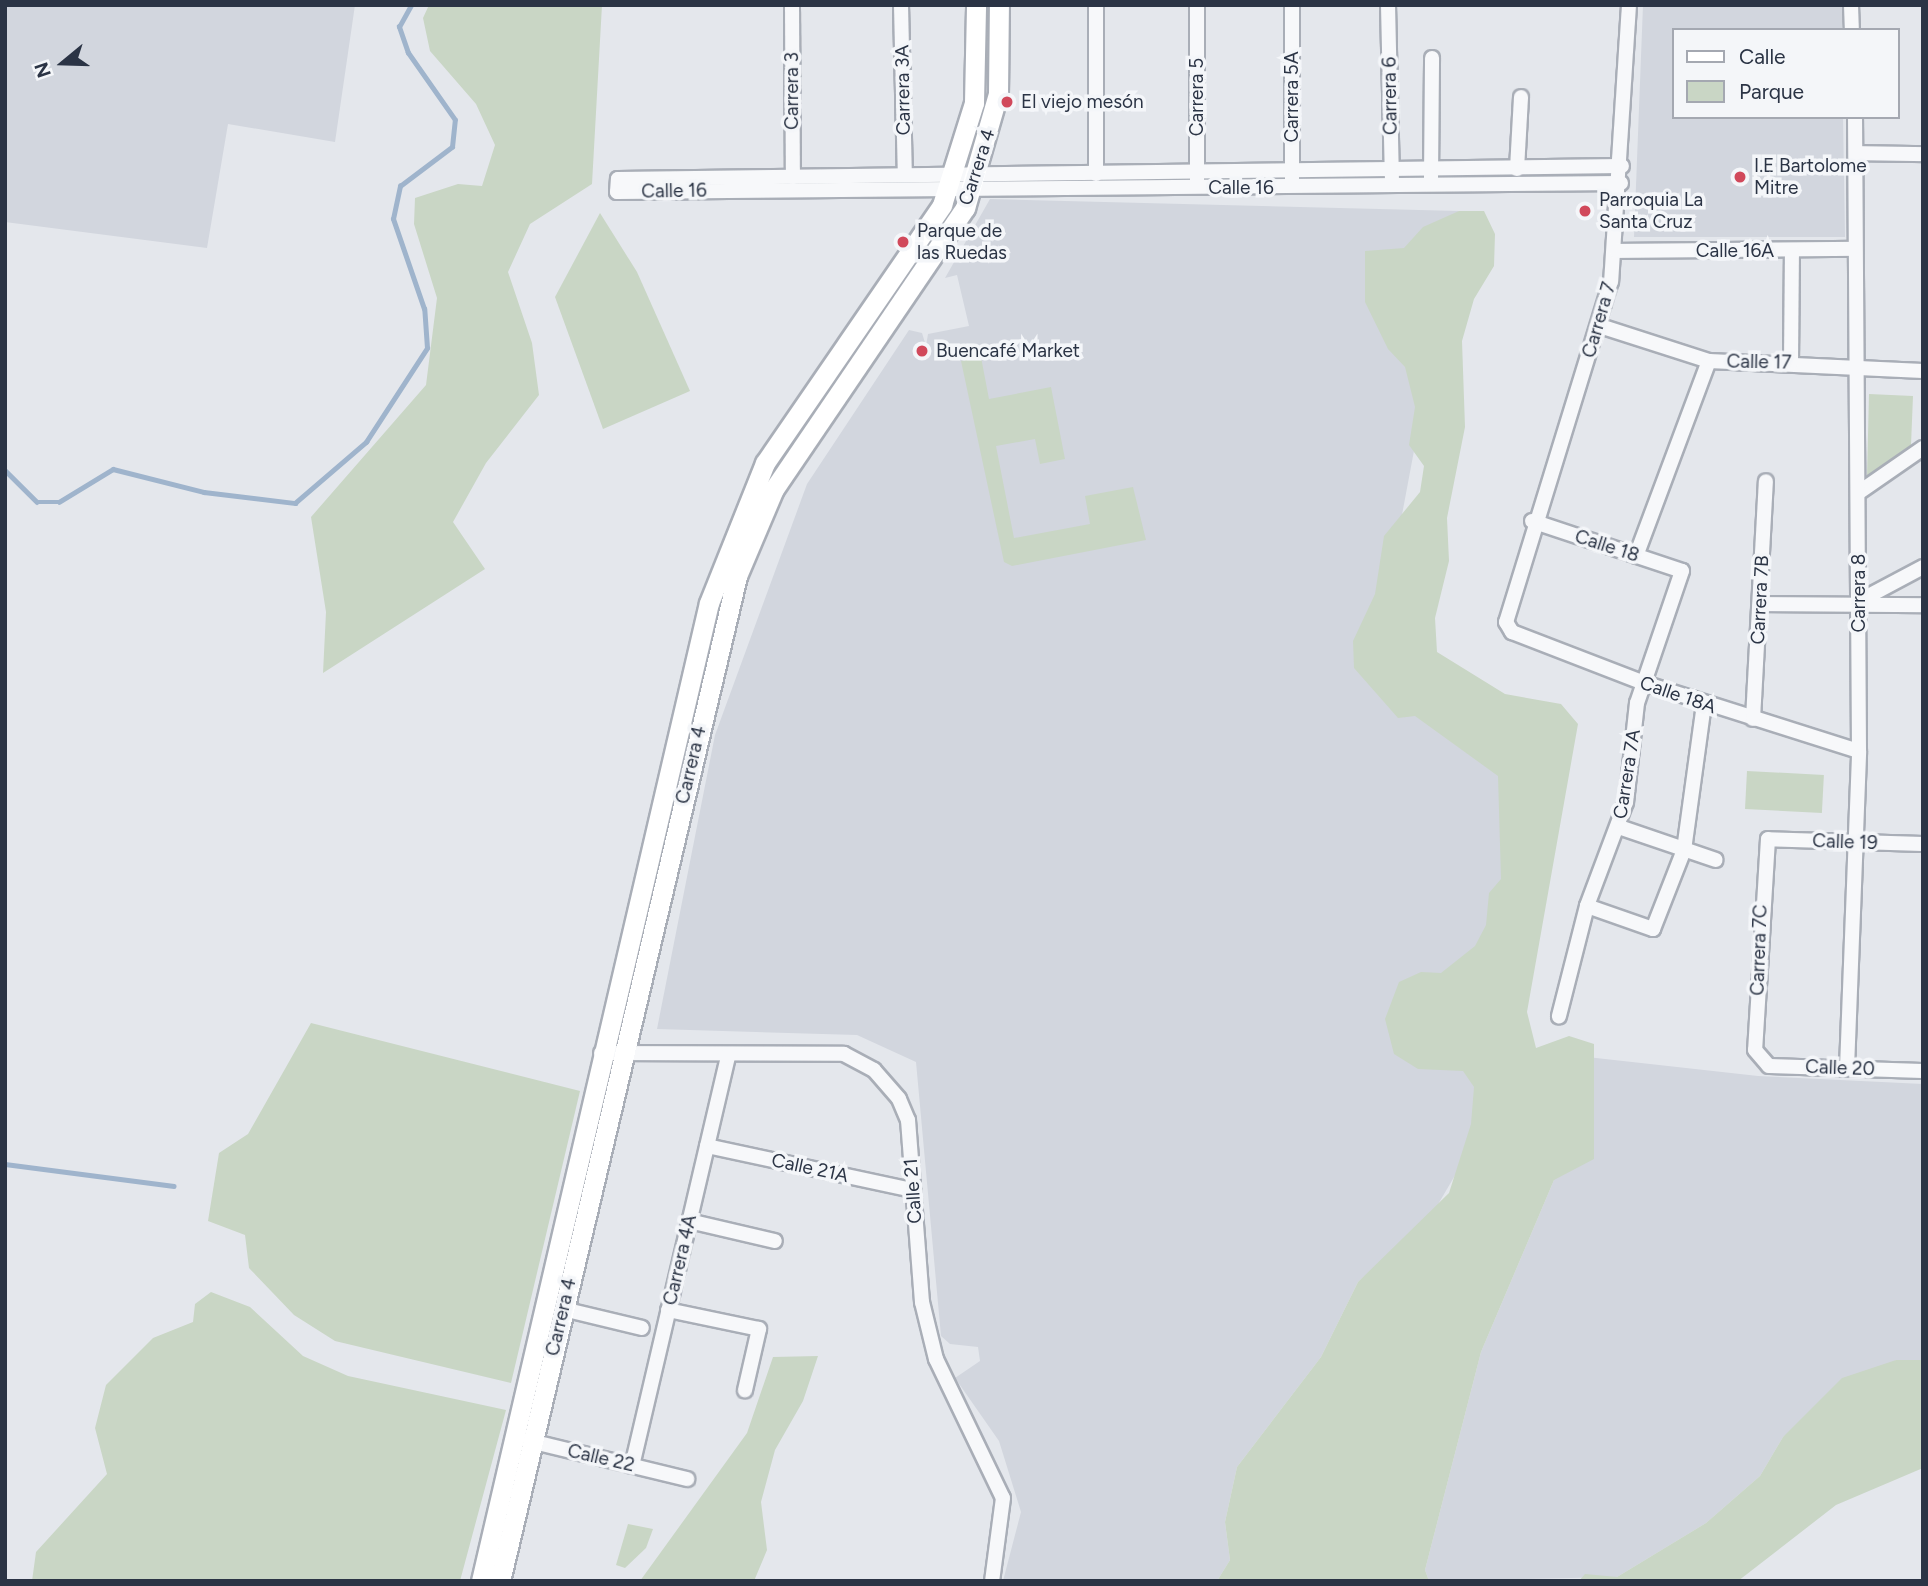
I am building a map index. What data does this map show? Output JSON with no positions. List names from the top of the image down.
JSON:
{
  "streets": {
    "main road": ["Carrera 4"],
    "street": [
      "Carrera 3A",
      "Carrera 3",
      "Carrera 6",
      "Carrera 5",
      "Carrera 5A",
      "Calle 16",
      "Calle 16A",
      "Carrera 7",
      "Calle 17",
      "Calle 18",
      "Carrera 8",
      "Carrera 7B",
      "Calle 18A",
      "Carrera 7A",
      "Calle 19",
      "Carrera 7C",
      "Calle 20",
      "Calle 21A",
      "Calle 21",
      "Carrera 4A",
      "Calle 22"
    ]
  },
  "crossings": [
    ["Carrera 3A", "Calle 16"],
    ["Carrera 3", "Calle 16"],
    ["Carrera 6", "Calle 16"],
    ["Carrera 5", "Calle 16"],
    ["Carrera 5A", "Calle 16"],
    ["Carrera 4", "Calle 16"],
    ["Carrera 4", "Calle 21"],
    ["Carrera 4", "Calle 22"],
    ["Calle 16", "Carrera 7"],
    ["Calle 16A", "Carrera 7"],
    ["Calle 16A", "Carrera 8"],
    ["Carrera 7", "Calle 17"],
    ["Carrera 7", "Calle 18"],
    ["Carrera 7", "Calle 18A"],
    ["Calle 17", "Carrera 8"],
    ["Calle 18", "Carrera 7A"],
    ["Carrera 8", "Calle 18A"],
    ["Carrera 8", "Calle 19"],
    ["Carrera 8", "Calle 20"],
    ["Carrera 7B", "Calle 18A"],
    ["Calle 18A", "Carrera 7A"],
    ["Calle 19", "Carrera 7C"],
    ["Carrera 7C", "Calle 20"],
    ["Calle 21A", "Calle 21"],
    ["Calle 21A", "Carrera 4A"],
    ["Calle 21", "Carrera 4A"],
    ["Carrera 4A", "Calle 22"]
  ],
  "places": [
    "El viejo mesón",
    "I.E Bartolome Mitre",
    "Parroquia La Santa Cruz",
    "Parque de las Ruedas",
    "Buencafé Market"
  ],
  "legend": ["Calle", "Parque"],
  "north": "left"
}
